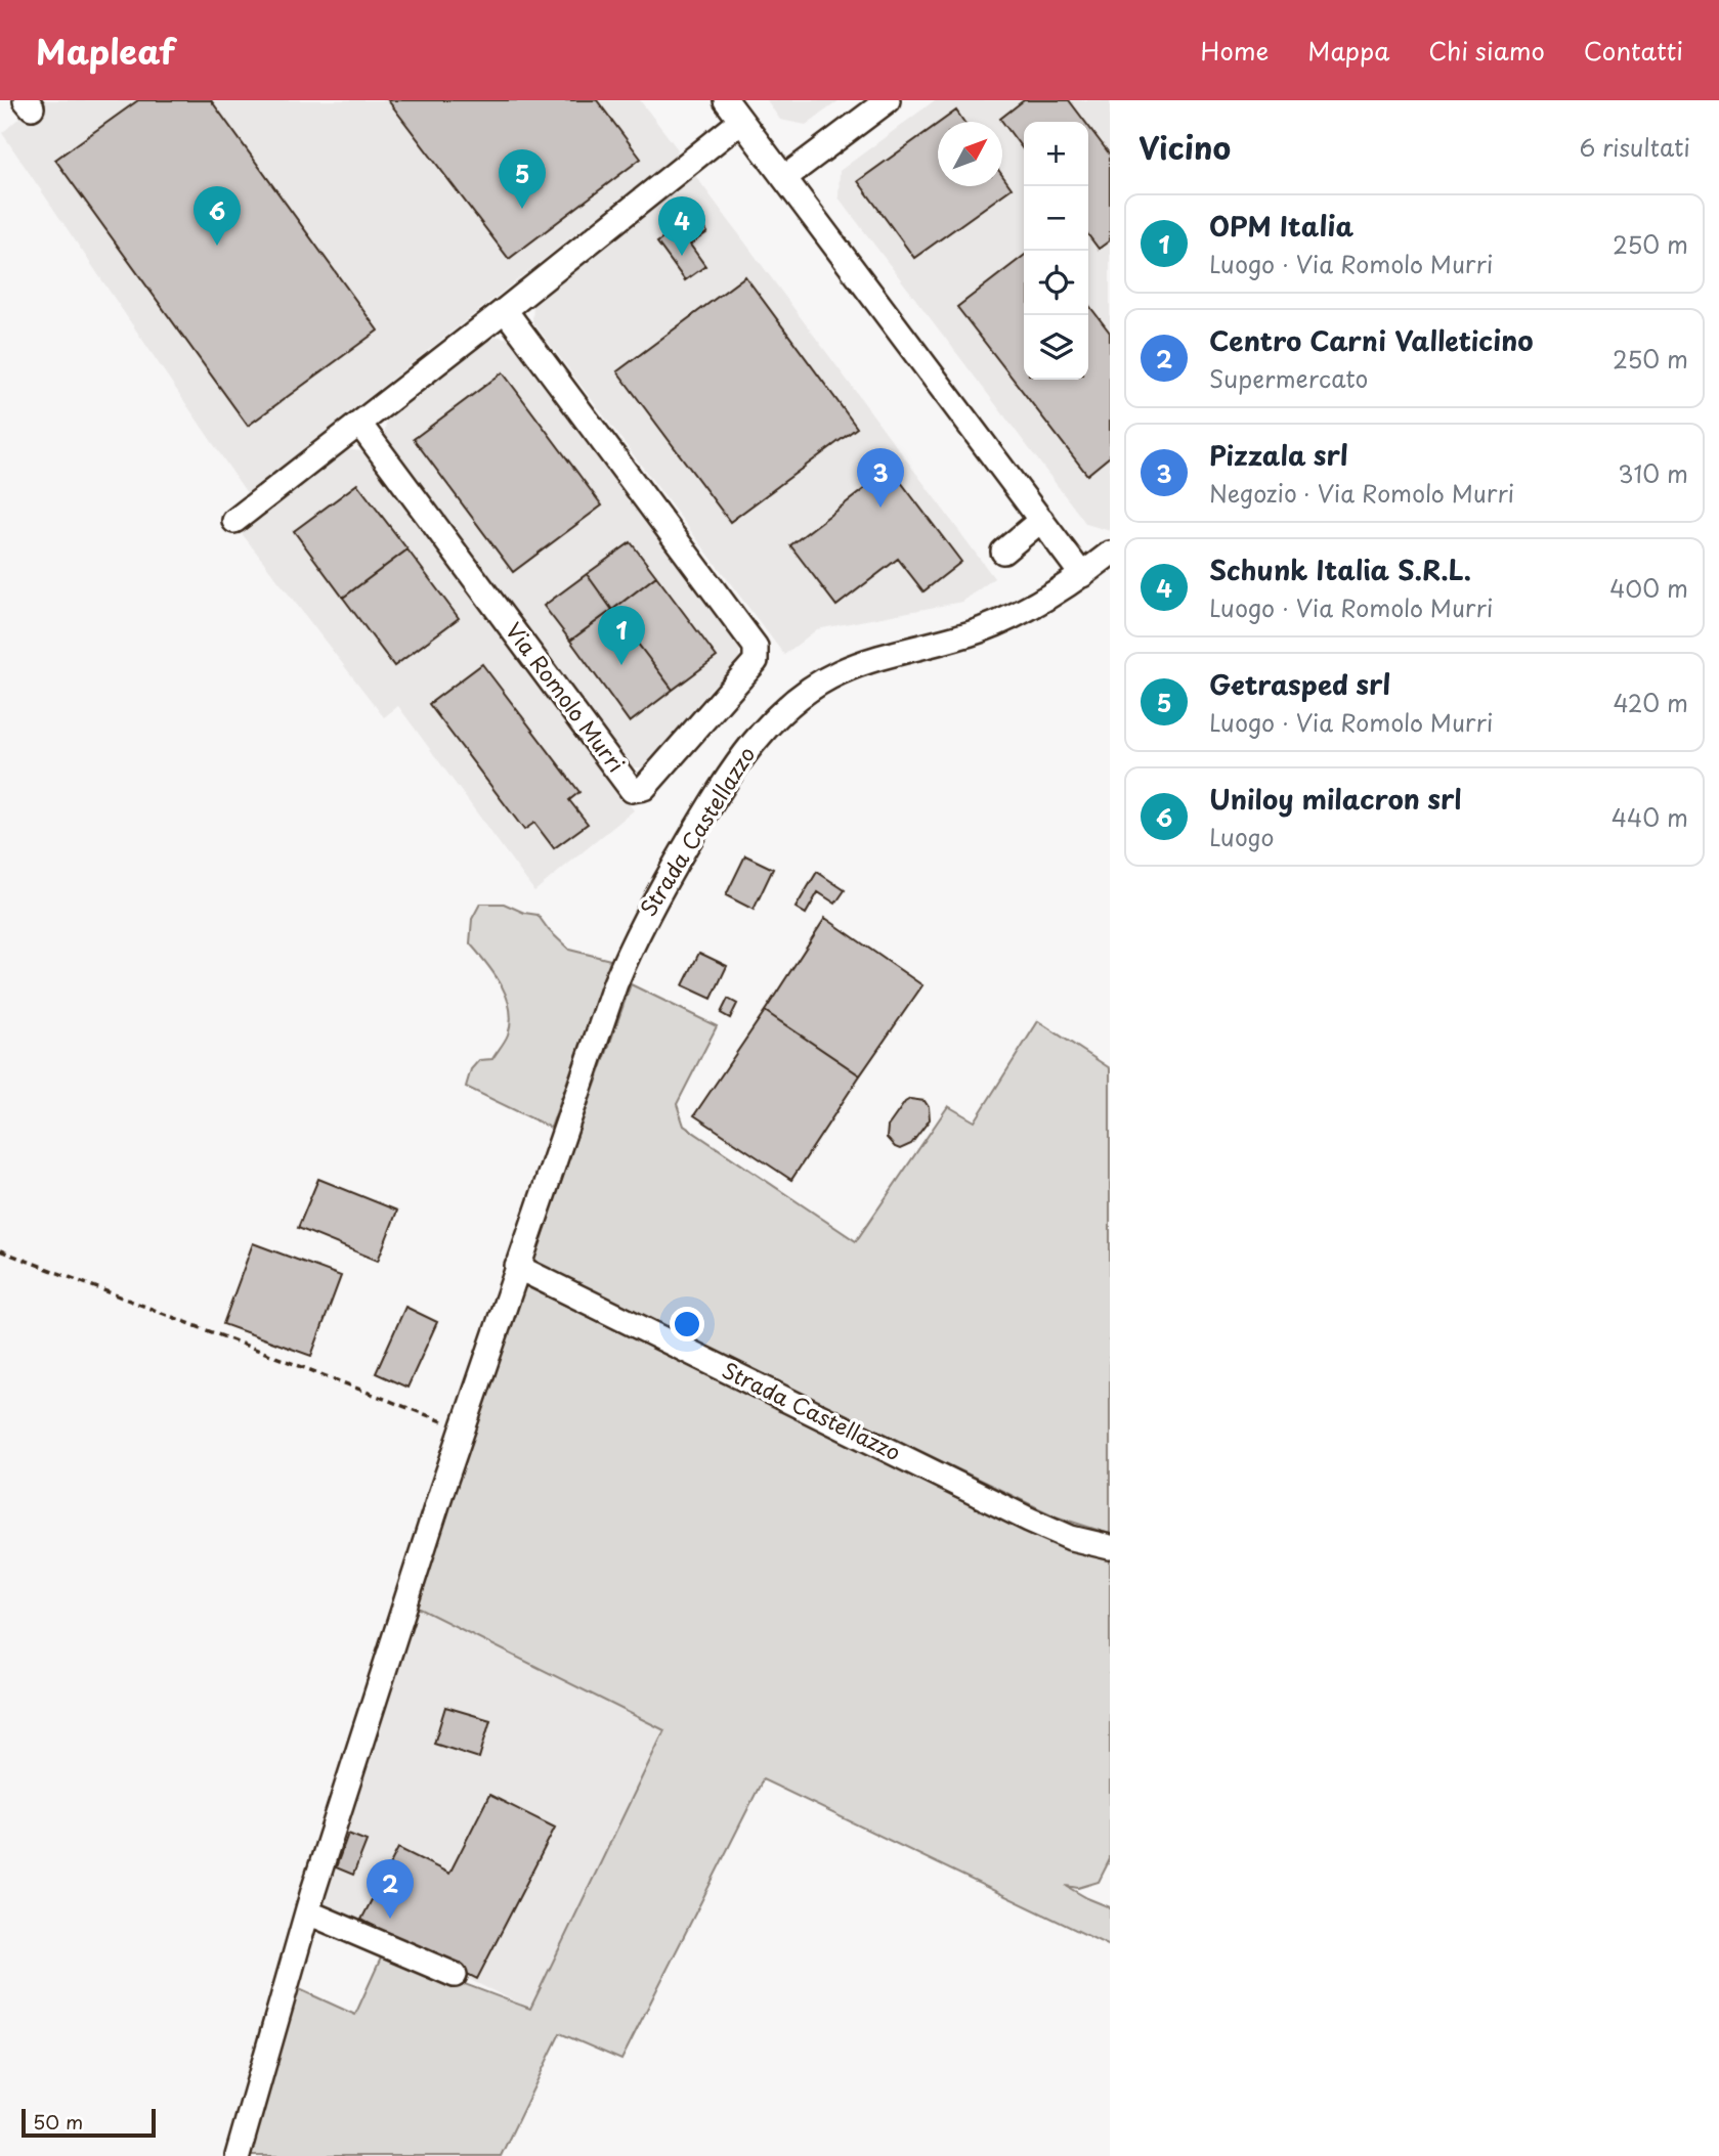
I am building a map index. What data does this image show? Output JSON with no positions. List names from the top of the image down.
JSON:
{
  "streets": {
    "street": ["Via Romolo Murri", "Strada Castellazzo"]
  },
  "scale_bar": "50 m",
  "north": "top right",
  "page": {
    "header": "Mapleaf",
    "nav": [
      "Home",
      "Mappa",
      "Chi siamo",
      "Contatti"
    ],
    "heading": ["Vicino", "6 risultati"],
    "map_buttons": ["+", "−"],
    "pins": [
      "5",
      "6",
      "4",
      "3",
      "1",
      "2"
    ],
    "list": [
      {
        "mark": "1",
        "name": "OPM Italia",
        "note": "Luogo · Via Romolo Murri",
        "value": "250 m"
      },
      {
        "mark": "2",
        "name": "Centro Carni Valleticino",
        "note": "Supermercato",
        "value": "250 m"
      },
      {
        "mark": "3",
        "name": "Pizzala srl",
        "note": "Negozio · Via Romolo Murri",
        "value": "310 m"
      },
      {
        "mark": "4",
        "name": "Schunk Italia S.R.L.",
        "note": "Luogo · Via Romolo Murri",
        "value": "400 m"
      },
      {
        "mark": "5",
        "name": "Getrasped srl",
        "note": "Luogo · Via Romolo Murri",
        "value": "420 m"
      },
      {
        "mark": "6",
        "name": "Uniloy milacron srl",
        "note": "Luogo",
        "value": "440 m"
      }
    ],
    "scale": "50 m"
  }
}
